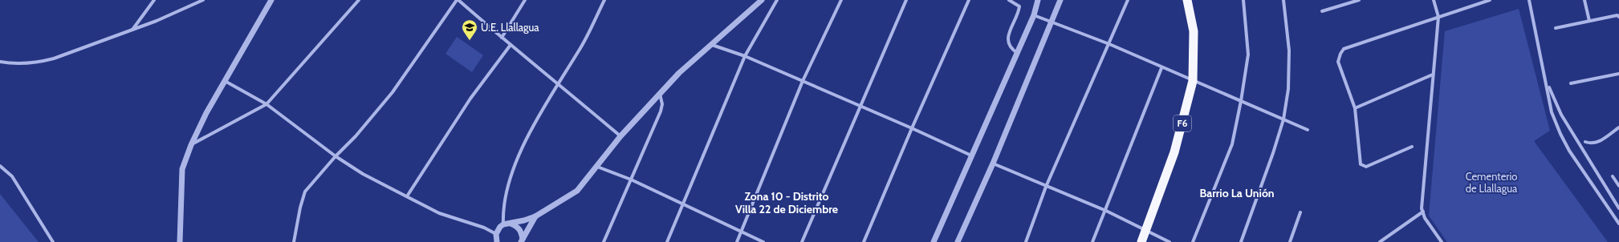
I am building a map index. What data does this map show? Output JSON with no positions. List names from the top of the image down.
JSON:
{
  "streets": {
    "highway": ["F6"]
  },
  "districts": ["Barrio La Unión", "Zona 10 - Distrito Villa 22 de Diciembre"],
  "parks": ["Cementerio de Llallagua"],
  "places": {
    "school or university": ["U.E. Llallagua"]
  }
}
